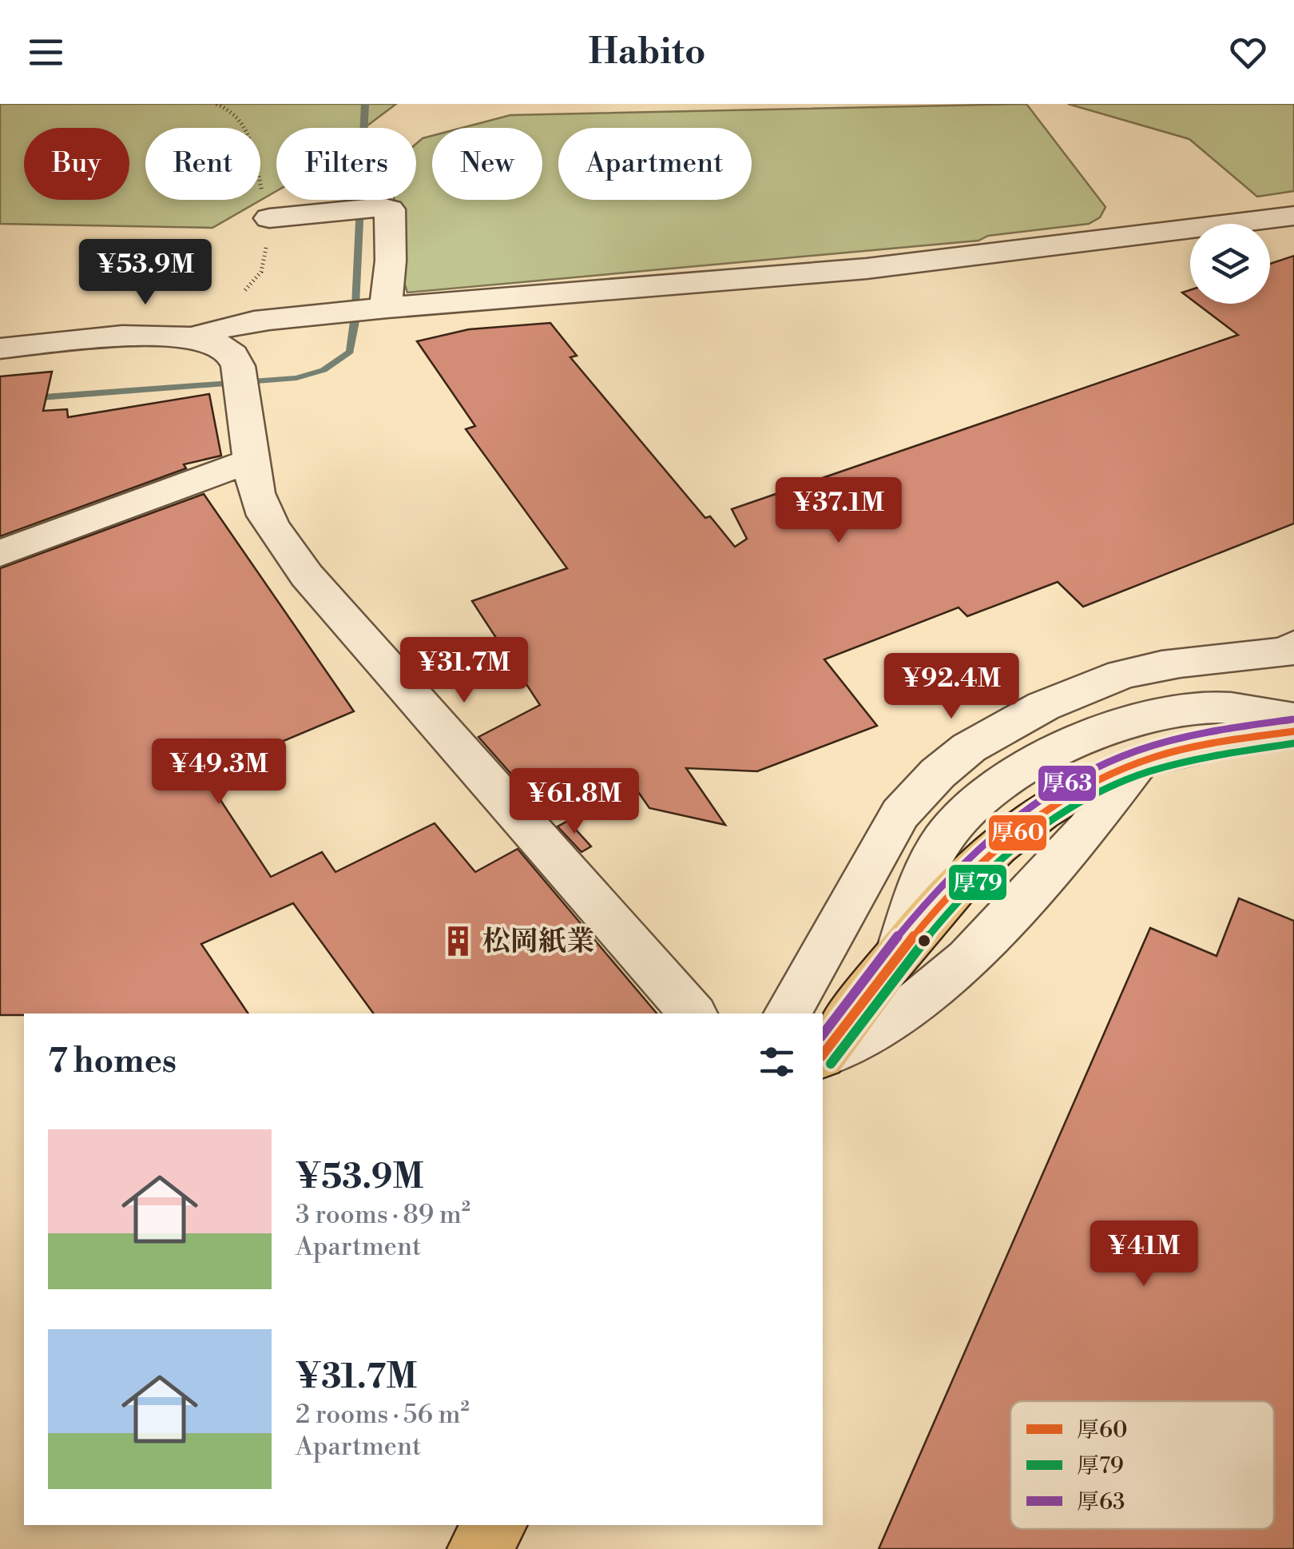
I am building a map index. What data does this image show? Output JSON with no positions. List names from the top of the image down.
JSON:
{
  "places": {
    "building": ["松岡紙業"]
  },
  "lines": ["transit line 厚63", "transit line 厚60", "transit line 厚79"],
  "legend": ["厚60", "厚79", "厚63"],
  "page": {
    "header": "Habito",
    "chip": [
      "Buy",
      "Rent",
      "Filters",
      "New",
      "Apartment"
    ],
    "price": [
      "¥53.9M",
      "¥37.1M",
      "¥31.7M",
      "¥92.4M",
      "¥49.3M",
      "¥61.8M",
      "¥41M"
    ],
    "heading": "7 homes",
    "list": [
      {
        "name": "¥53.9M",
        "note": "3 rooms · 89 m² · Apartment"
      },
      {
        "name": "¥31.7M",
        "note": "2 rooms · 56 m² · Apartment"
      }
    ]
  }
}
